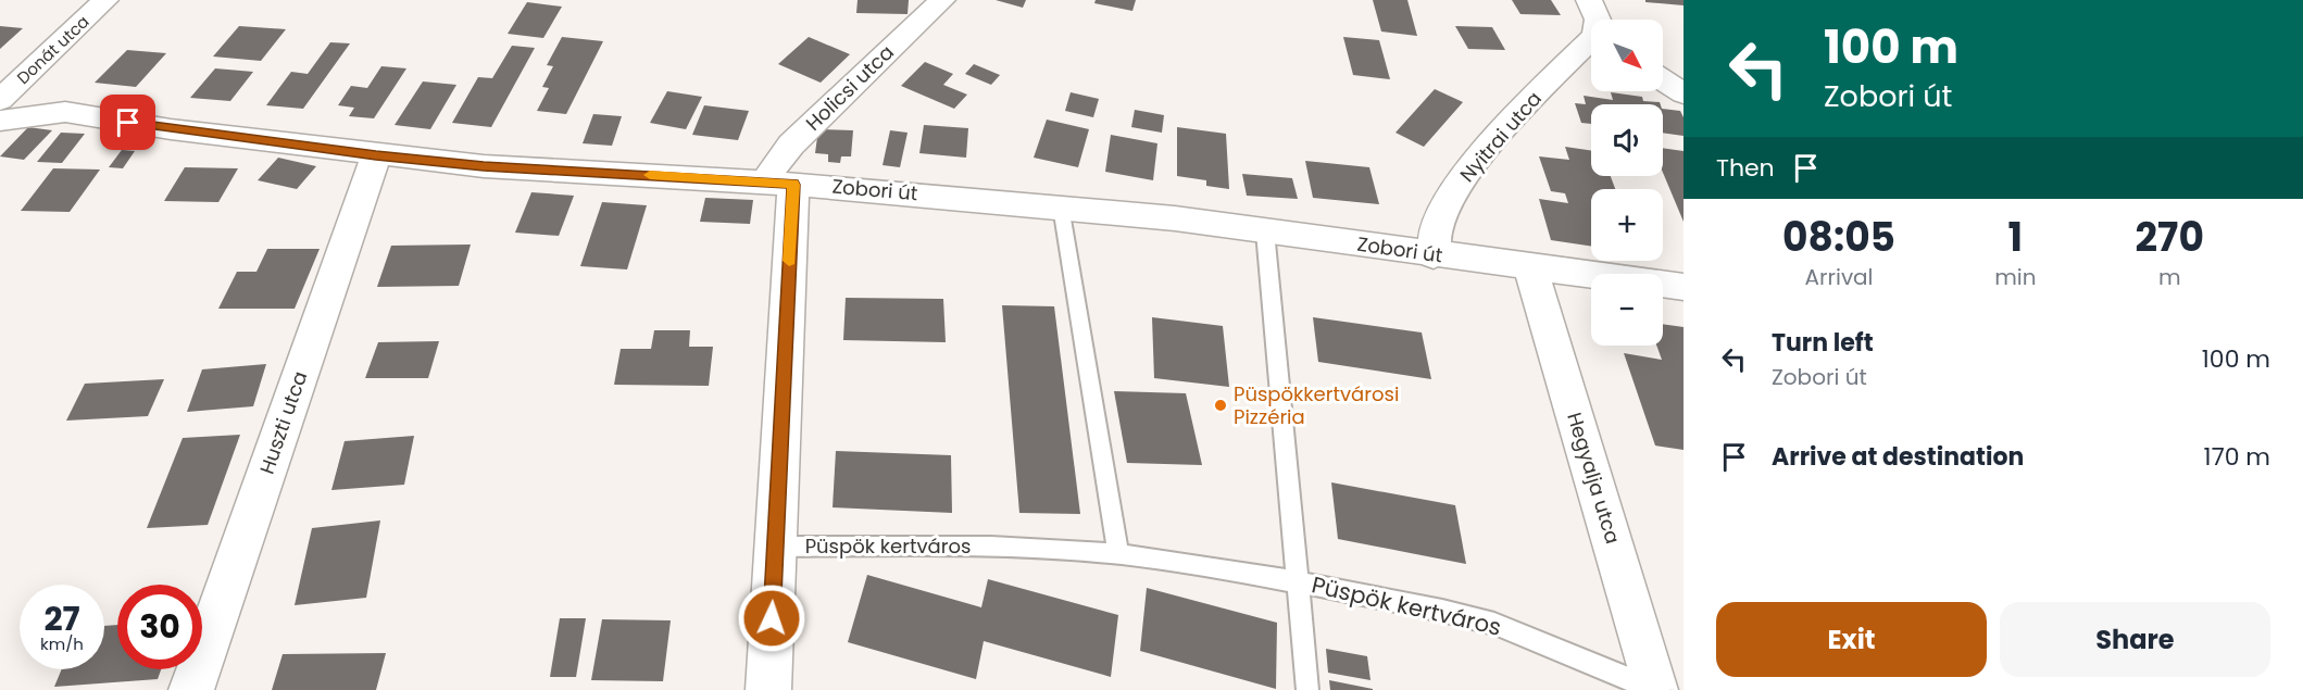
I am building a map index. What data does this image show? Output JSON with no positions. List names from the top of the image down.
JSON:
{
  "streets": {
    "street": [
      "Donát utca",
      "Holicsi utca",
      "Nyitrai utca",
      "Zobori út",
      "Huszti utca",
      "Hegyalja utca"
    ],
    "lane": ["Püspök kertváros"]
  },
  "crossings": [
    ["Donát utca", "Zobori út"],
    ["Holicsi utca", "Zobori út"],
    ["Nyitrai utca", "Zobori út"],
    ["Zobori út", "Huszti utca"],
    ["Zobori út", "Hegyalja utca"],
    ["Zobori út", "Püspök kertváros"],
    ["Hegyalja utca", "Püspök kertváros"]
  ],
  "places": ["Püspökkertvárosi Pizzéria"],
  "north": "bottom right",
  "page": {
    "turn": ["100 m", "Zobori út"],
    "map_buttons": ["+", "−"],
    "then": "Then",
    "eta": [
      "08:05",
      "Arrival",
      "1",
      "min",
      "270",
      "m"
    ],
    "list": [
      {
        "name": "Turn left",
        "note": "Zobori út",
        "value": "100 m"
      },
      {
        "name": "Arrive at destination",
        "value": "170 m"
      }
    ],
    "speed": "27 km/h",
    "limit": "30",
    "buttons": ["Exit", "Share"]
  }
}
